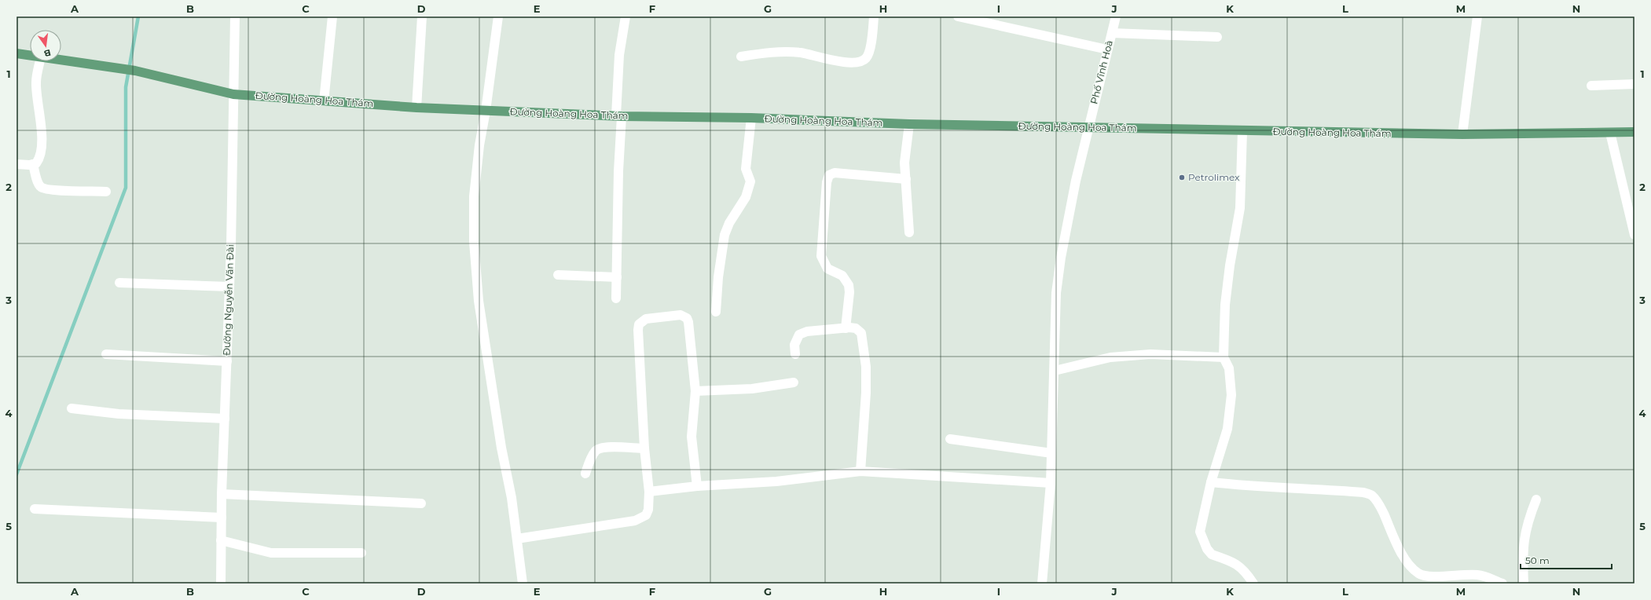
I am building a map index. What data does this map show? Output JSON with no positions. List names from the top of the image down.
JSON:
{
  "streets": {
    "main road": ["Đường Hoàng Hoa Thám"],
    "street": ["Phố Vĩnh Hoà", "Đường Nguyễn Văn Đài"]
  },
  "crossings": [
    ["Phố Vĩnh Hoà", "Đường Hoàng Hoa Thám"],
    ["Đường Hoàng Hoa Thám", "Đường Nguyễn Văn Đài"]
  ],
  "places": ["Petrolimex"],
  "scale_bar": "50 m",
  "north": "bottom",
  "grid": {
    "columns": [
      "A",
      "B",
      "C",
      "D",
      "E",
      "F",
      "G",
      "H",
      "I",
      "J",
      "K",
      "L",
      "M",
      "N"
    ],
    "rows": [
      "1",
      "2",
      "3",
      "4",
      "5"
    ]
  }
}
